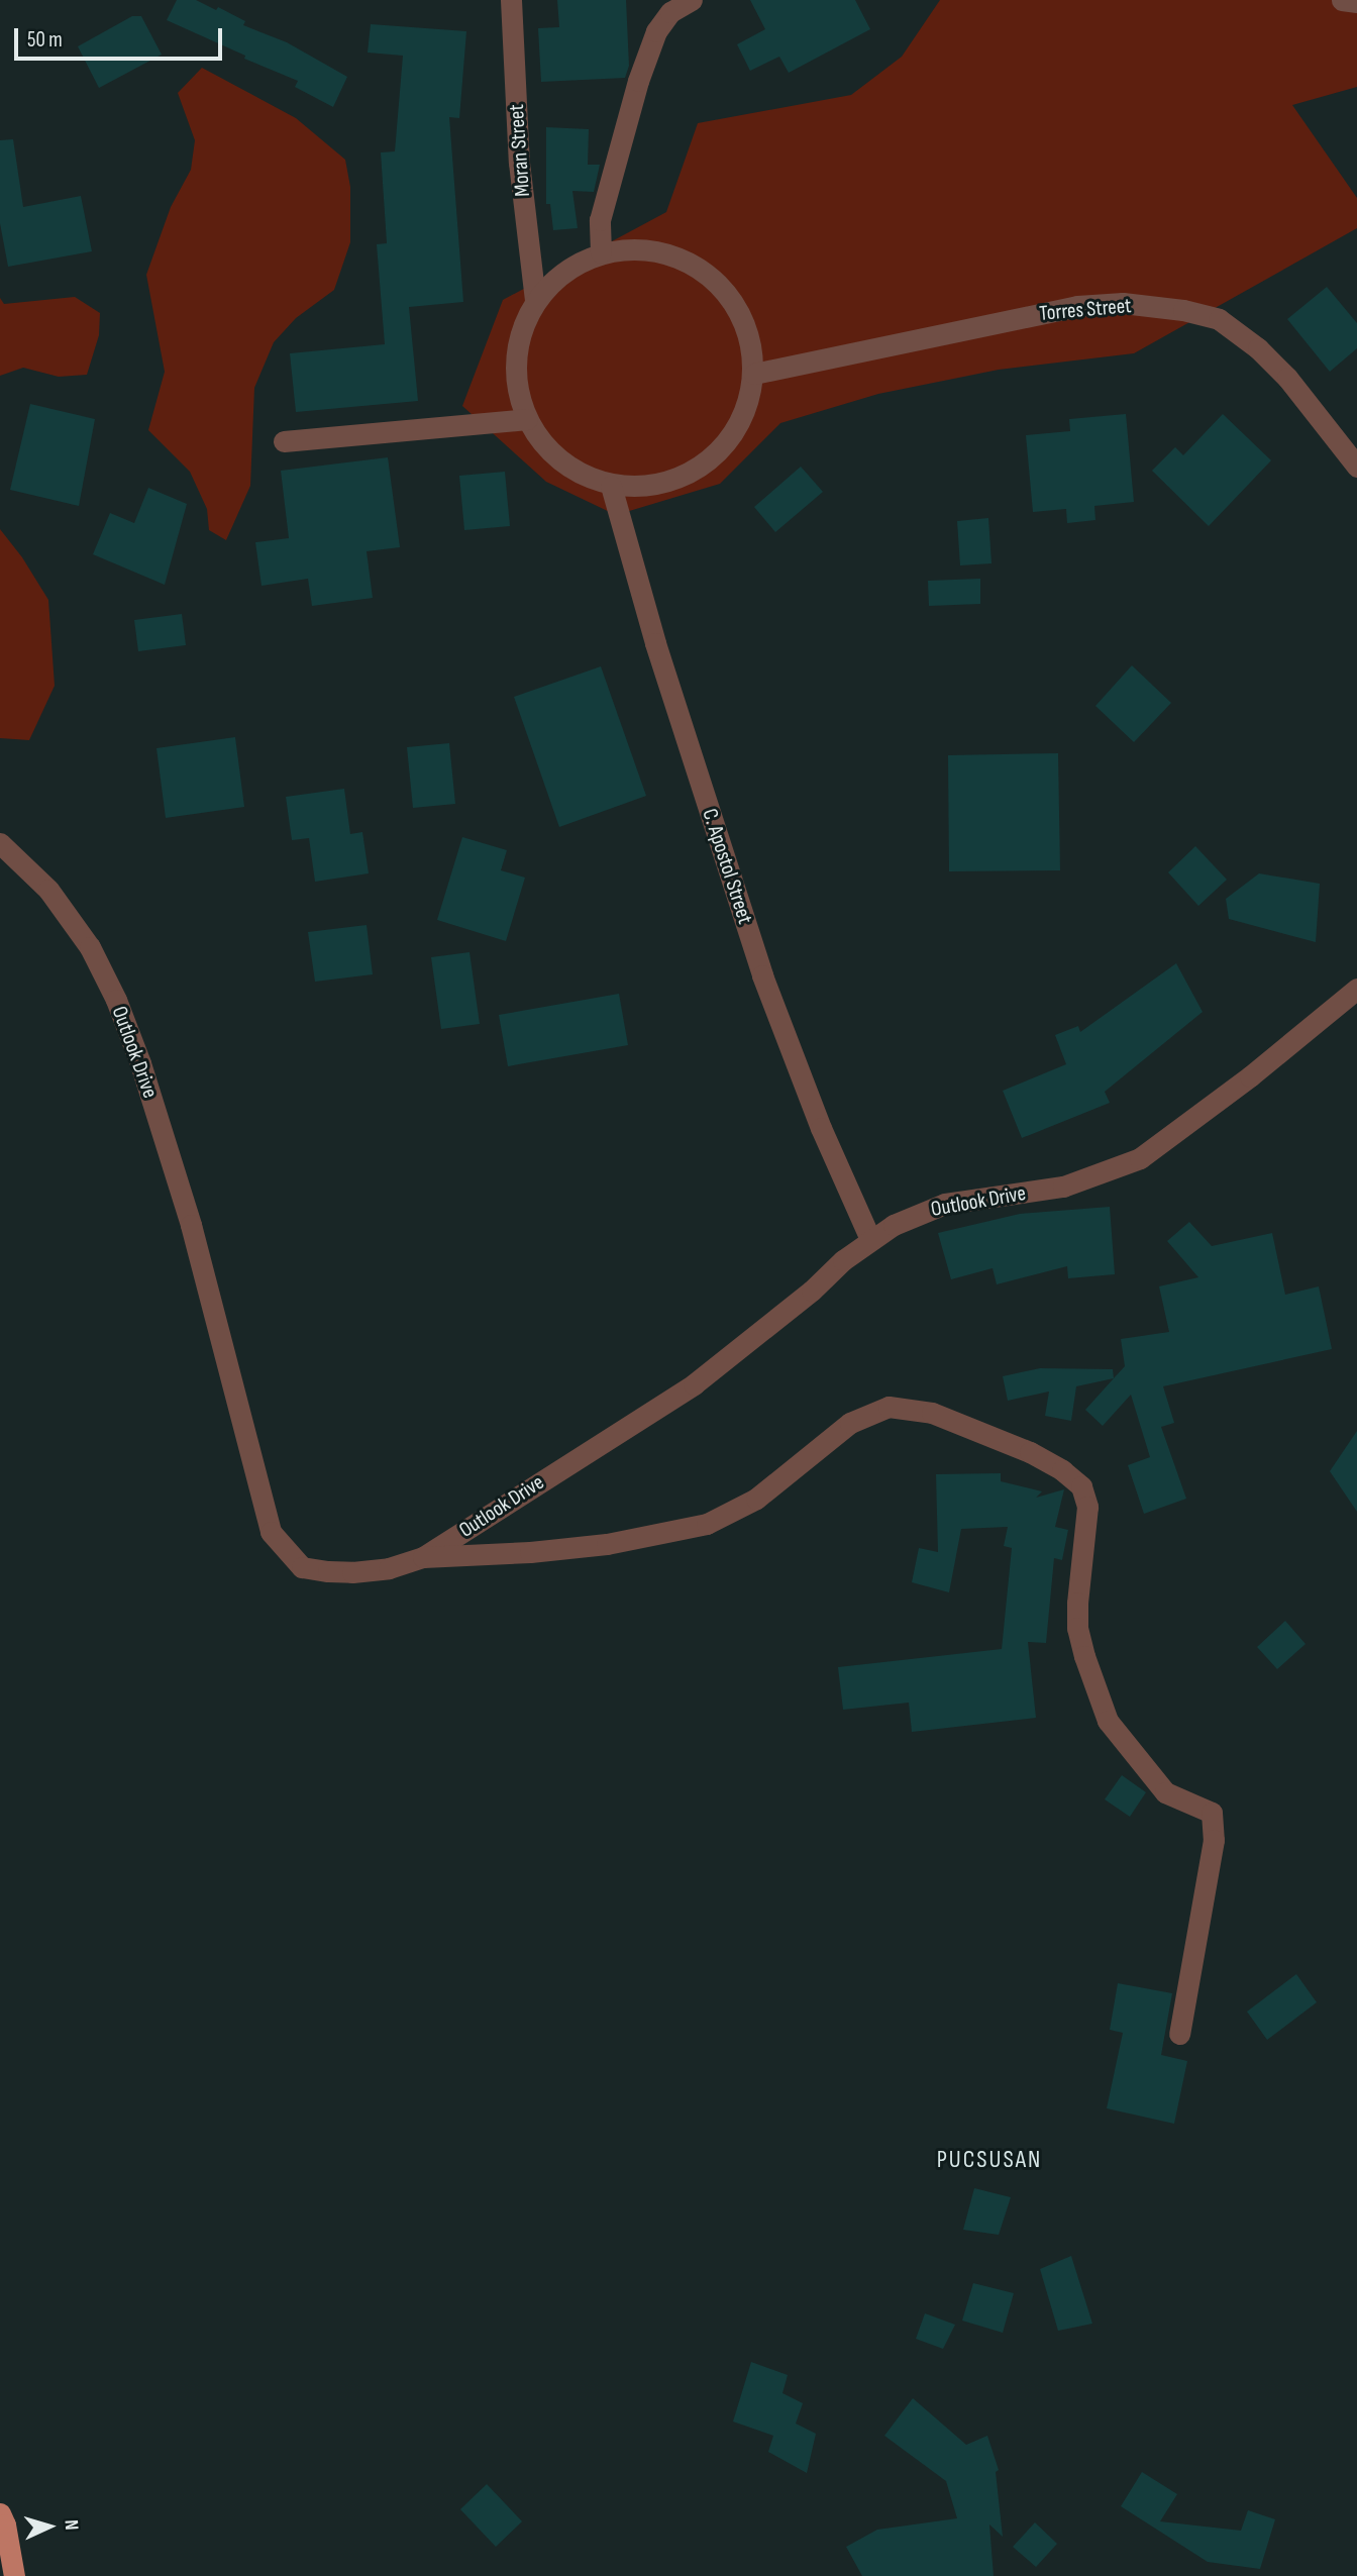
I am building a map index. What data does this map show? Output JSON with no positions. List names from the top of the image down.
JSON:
{
  "streets": {
    "street": [
      "Moran Street",
      "Torres Street",
      "C. Apostol Street",
      "Outlook Drive"
    ]
  },
  "crossings": [
    ["Moran Street", "Torres Street"],
    ["Moran Street", "C. Apostol Street"],
    ["Torres Street", "C. Apostol Street"],
    ["C. Apostol Street", "Outlook Drive"]
  ],
  "districts": ["PUCSUSAN"],
  "scale_bar": "50 m",
  "north": "right"
}
